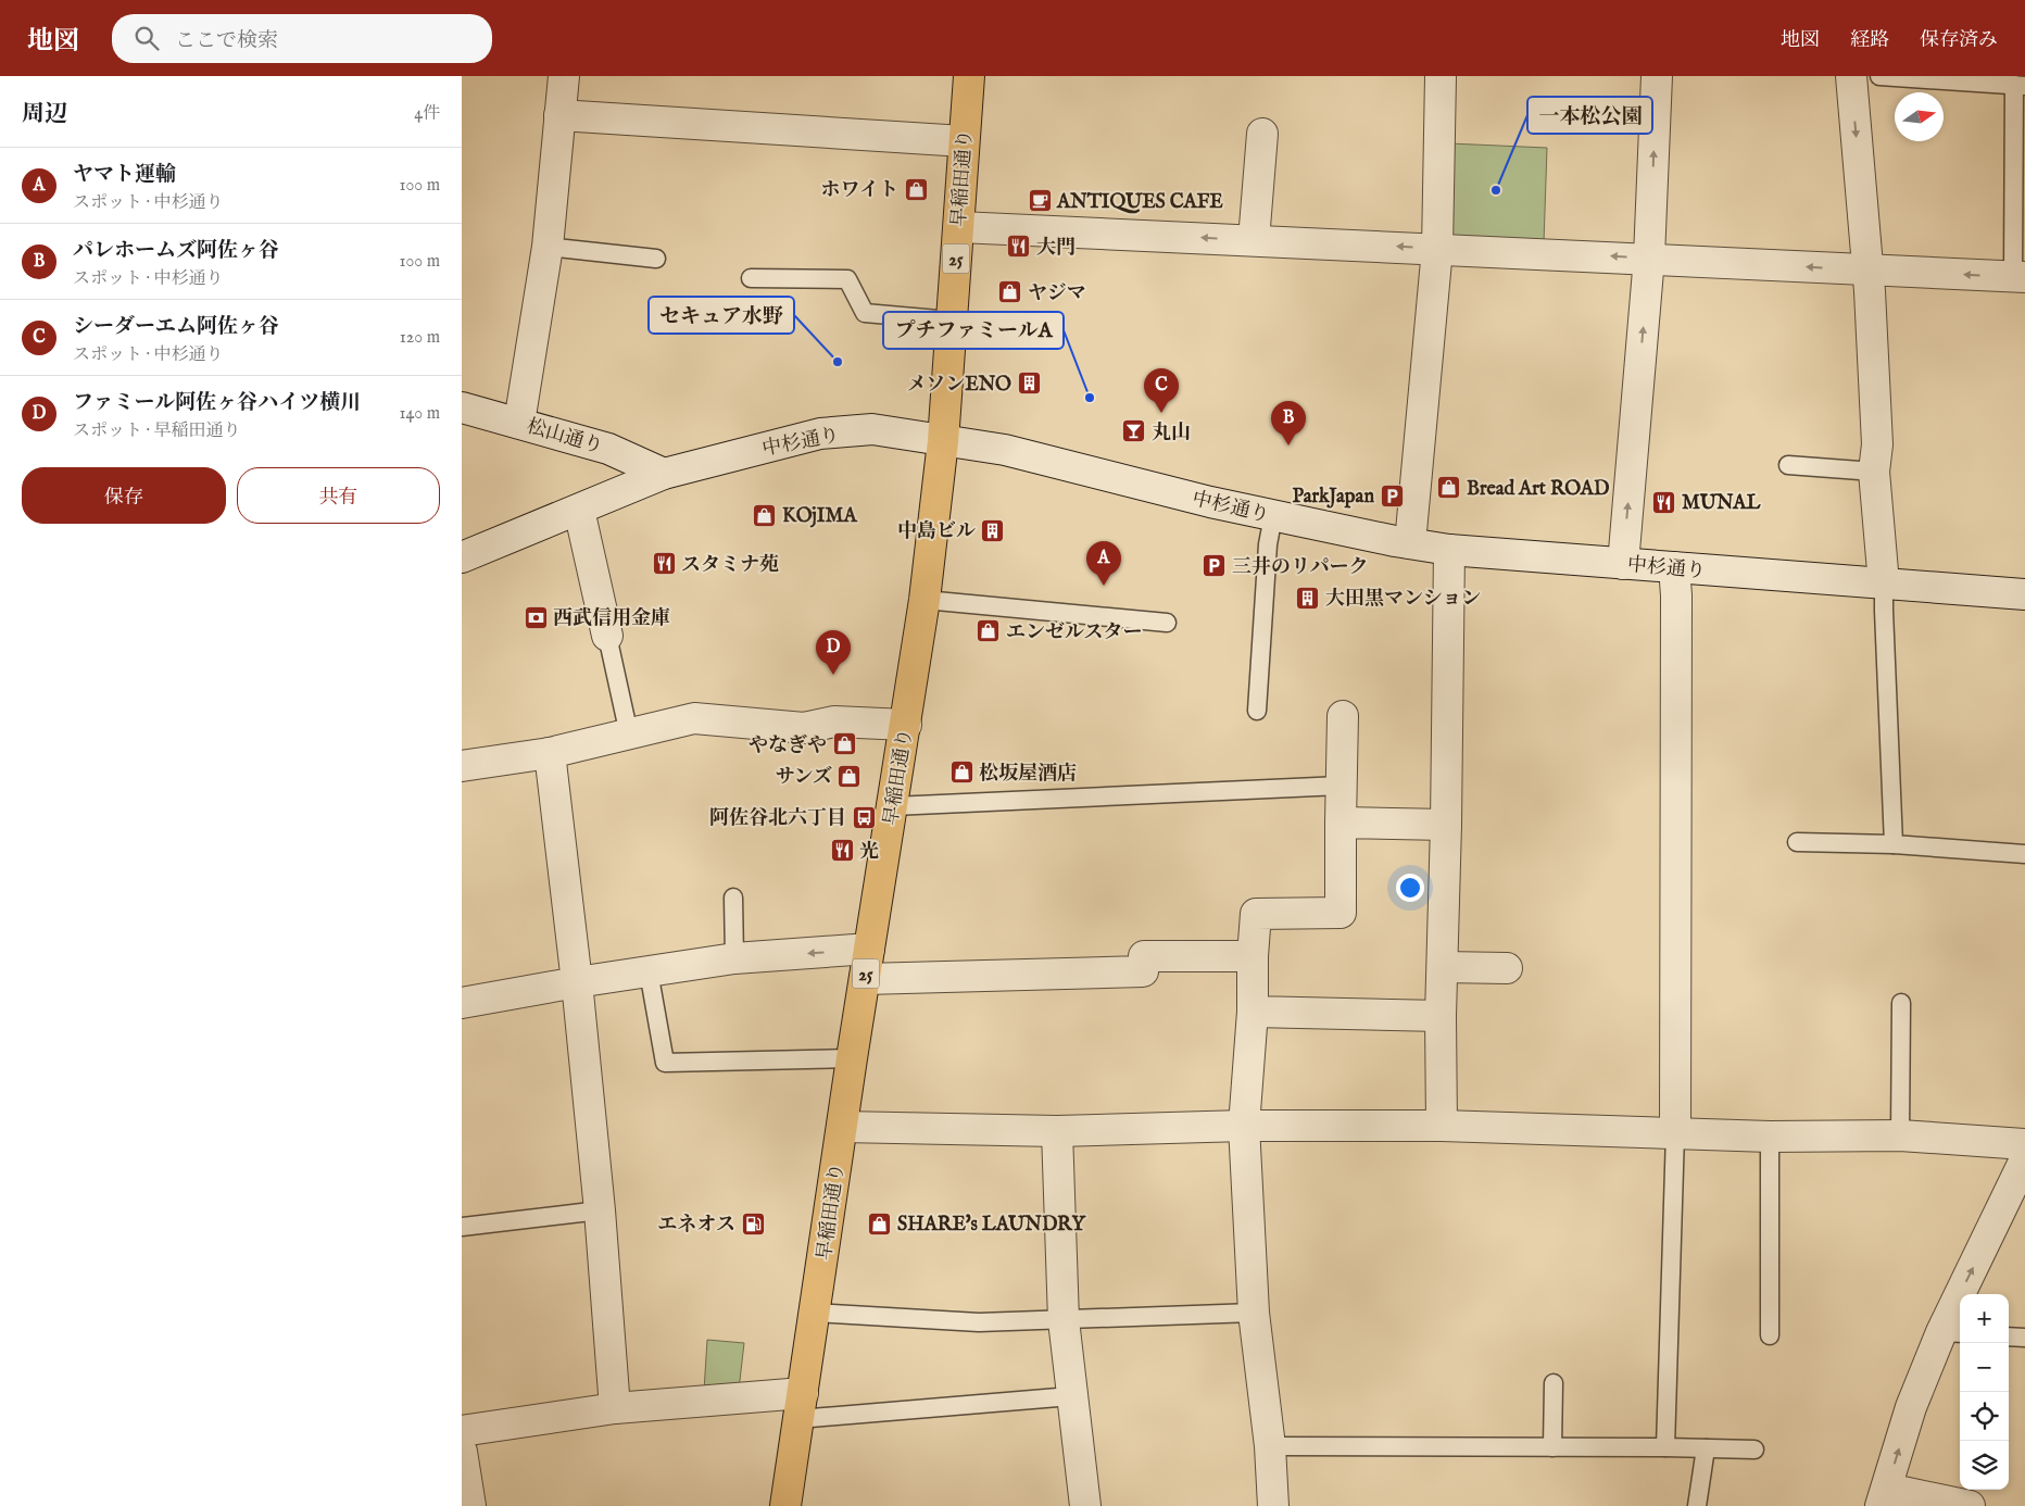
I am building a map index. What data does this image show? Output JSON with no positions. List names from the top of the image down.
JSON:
{
  "streets": {
    "main road": ["早稲田通り", "25"],
    "street": ["松山通り", "中杉通り"]
  },
  "crossings": [
    ["早稲田通り", "中杉通り"],
    ["松山通り", "中杉通り"]
  ],
  "places": {
    "shop": [
      "ホワイト",
      "ヤジマ",
      "Bread Art ROAD",
      "KOjIMA",
      "エンゼルスター",
      "やなぎや",
      "松坂屋酒店",
      "サンズ",
      "SHARE's LAUNDRY"
    ],
    "other": ["一本松公園", "セキュア水野", "プチファミールA"],
    "cafe": ["ANTIQUES CAFE"],
    "restaurant": [
      "大門",
      "MUNAL",
      "スタミナ苑",
      "光"
    ],
    "building": ["メソンENO", "中島ビル", "大田黒マンション"],
    "bar": ["丸山"],
    "parking": ["ParkJapan", "三井のリパーク"],
    "bank": ["西武信用金庫"],
    "bus stop": ["阿佐谷北六丁目"],
    "fuel station": ["エネオス"]
  },
  "north": "right",
  "page": {
    "header": "地図",
    "search": "ここで検索",
    "nav": ["地図", "経路", "保存済み"],
    "heading": ["周辺", "4件"],
    "list": [
      {
        "mark": "A",
        "name": "ヤマト運輸",
        "note": "スポット · 中杉通り",
        "value": "100 m"
      },
      {
        "mark": "B",
        "name": "パレホームズ阿佐ヶ谷",
        "note": "スポット · 中杉通り",
        "value": "100 m"
      },
      {
        "mark": "C",
        "name": "シーダーエム阿佐ヶ谷",
        "note": "スポット · 中杉通り",
        "value": "120 m"
      },
      {
        "mark": "D",
        "name": "ファミール阿佐ヶ谷ハイツ横川",
        "note": "スポット · 早稲田通り",
        "value": "140 m"
      }
    ],
    "pins": [
      "C",
      "B",
      "A",
      "D"
    ],
    "buttons": ["保存", "共有"],
    "map_buttons": ["+", "−"]
  }
}
